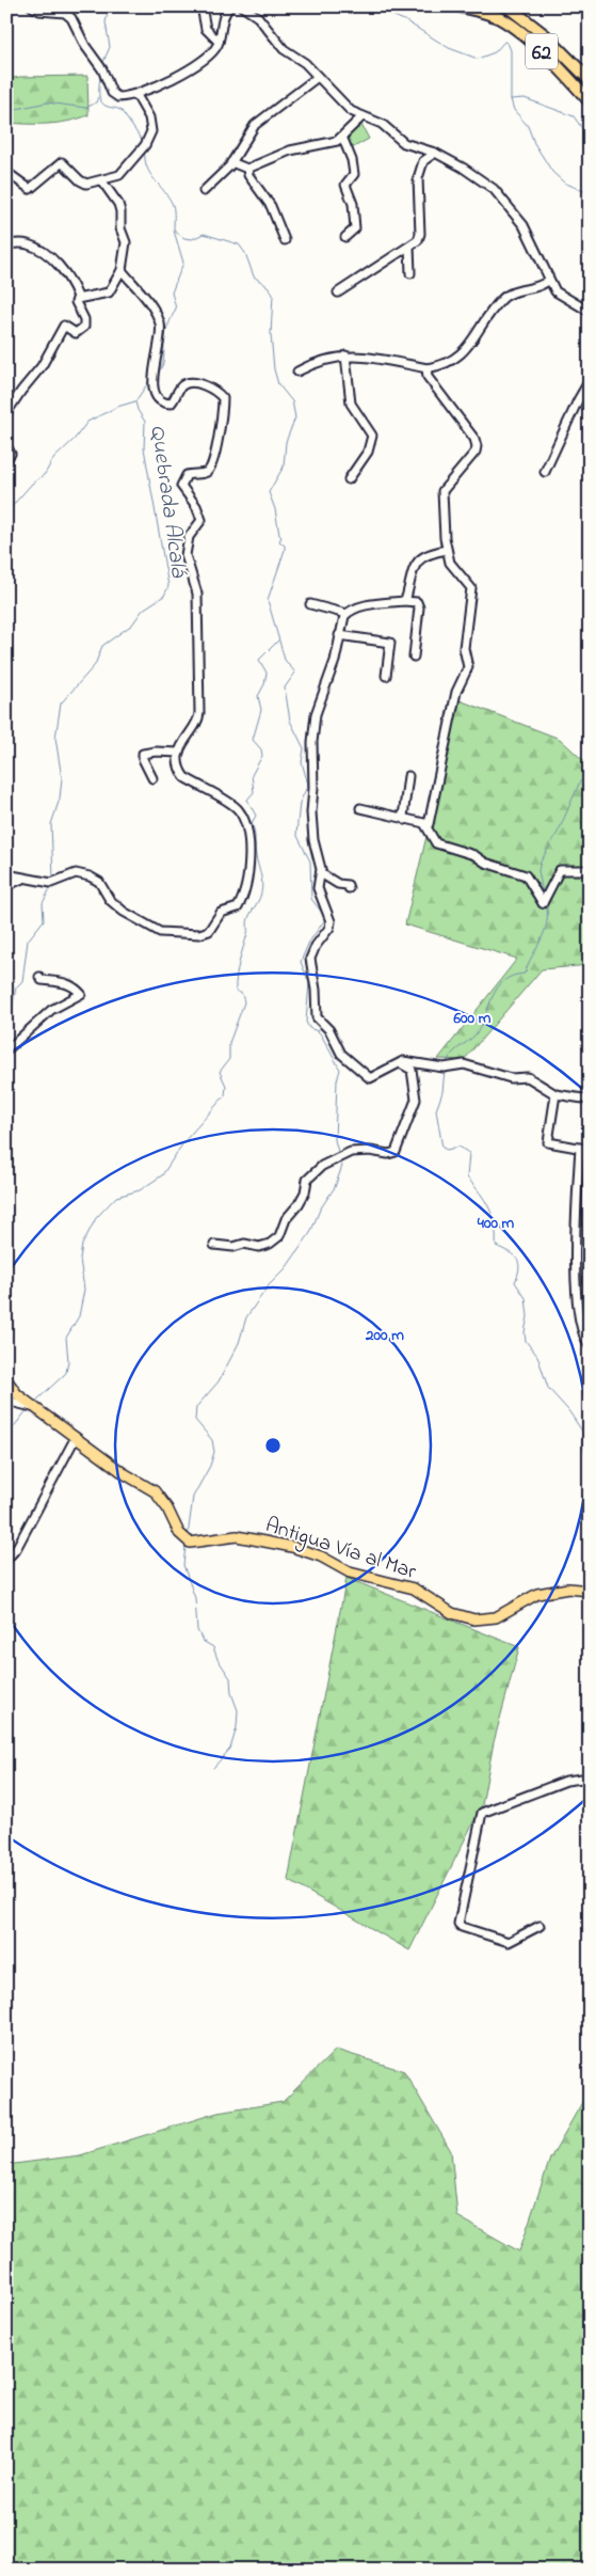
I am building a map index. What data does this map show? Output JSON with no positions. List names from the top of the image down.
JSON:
{
  "streets": {
    "highway": ["62"],
    "main road": ["Antigua Vía al Mar"]
  },
  "water": ["Quebrada Alcalá"],
  "rings": ["600 m", "400 m", "200 m"]
}
